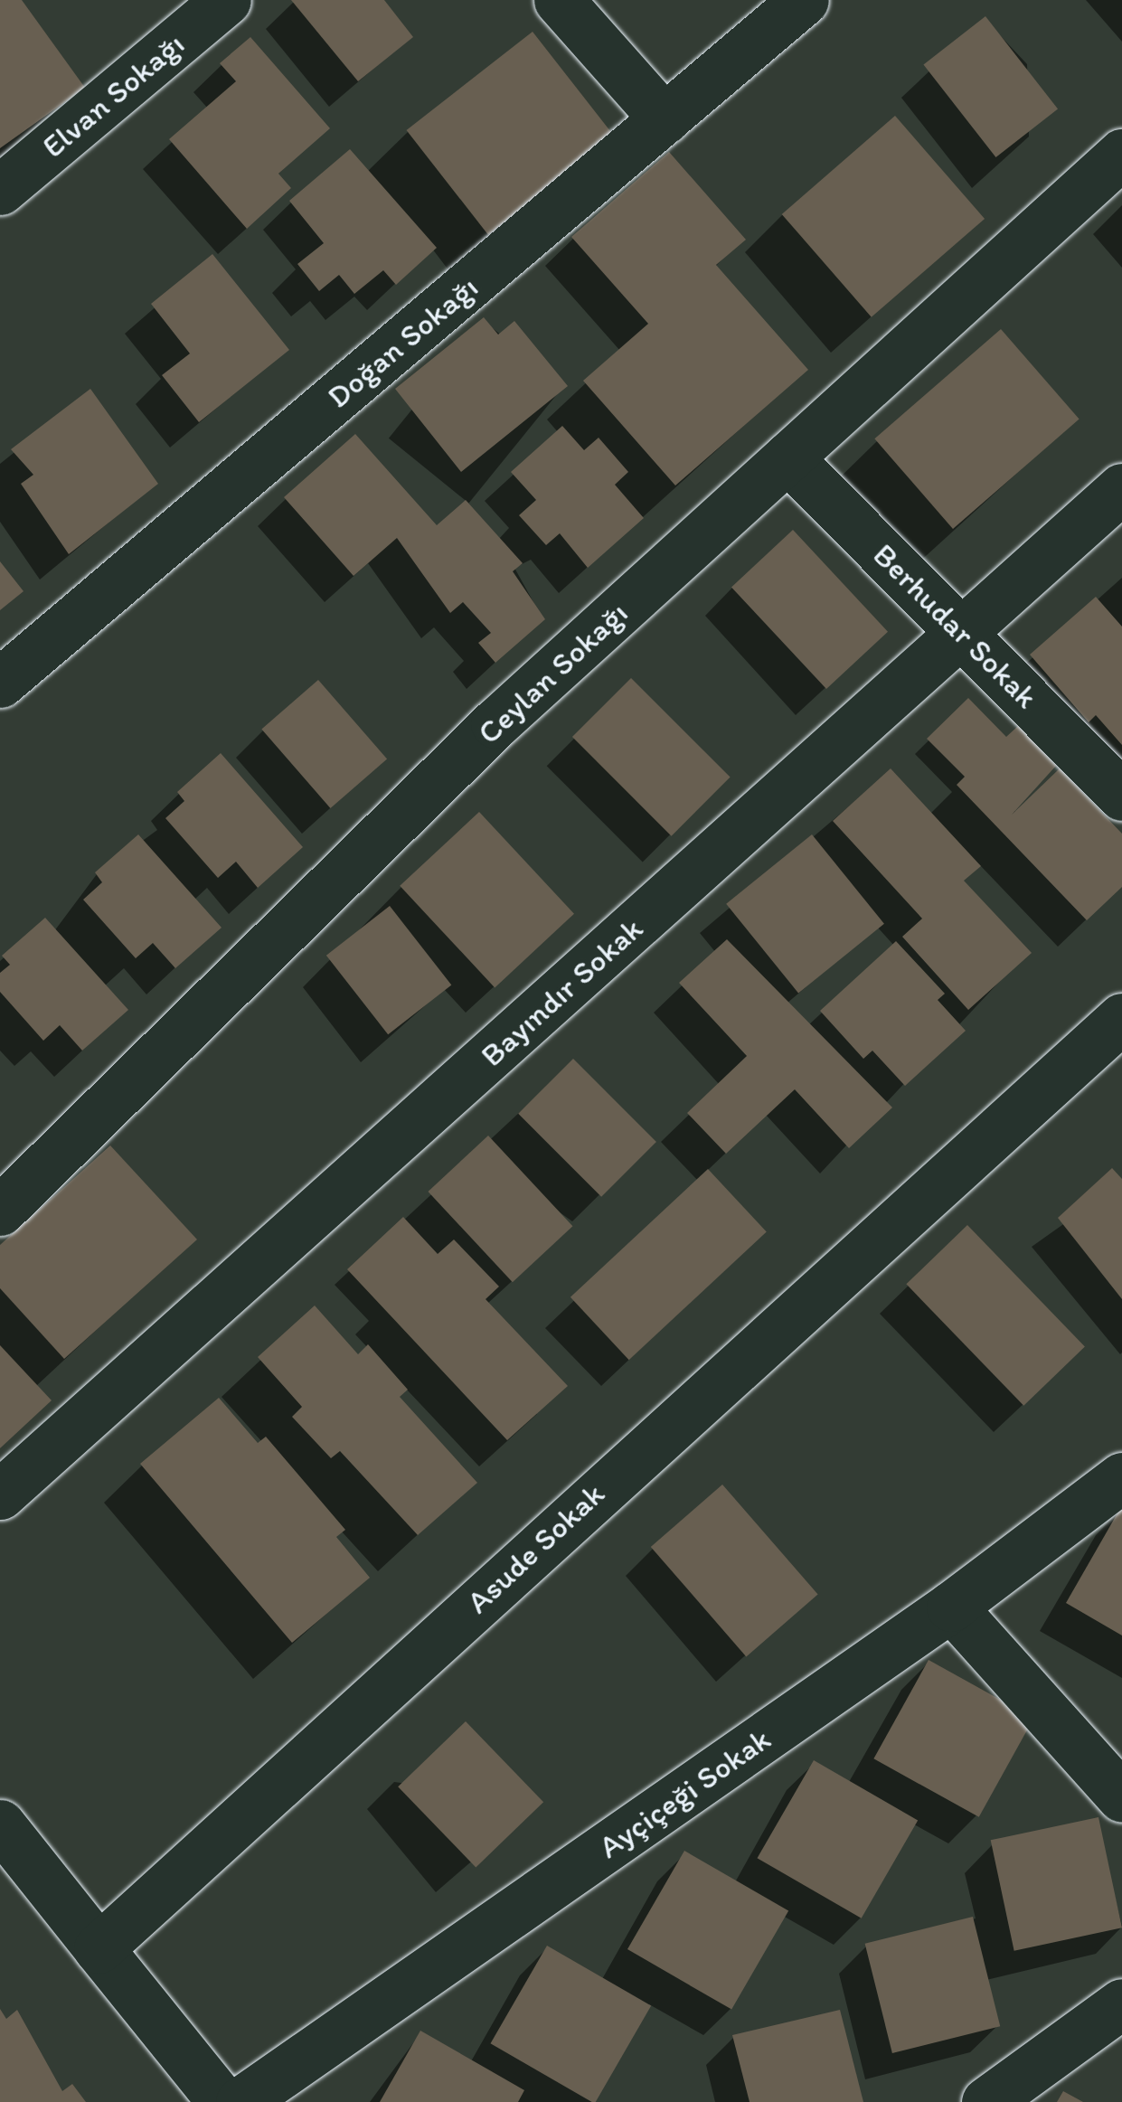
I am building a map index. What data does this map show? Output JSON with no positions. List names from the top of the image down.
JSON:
{
  "streets": {
    "street": [
      "Elvan Sokağı",
      "Doğan Sokağı",
      "Berhudar Sokak",
      "Ceylan Sokağı",
      "Bayındır Sokak",
      "Asude Sokak",
      "Ayçiçeği Sokak"
    ]
  },
  "crossings": [
    ["Berhudar Sokak", "Ceylan Sokağı"],
    ["Berhudar Sokak", "Bayındır Sokak"]
  ]
}
